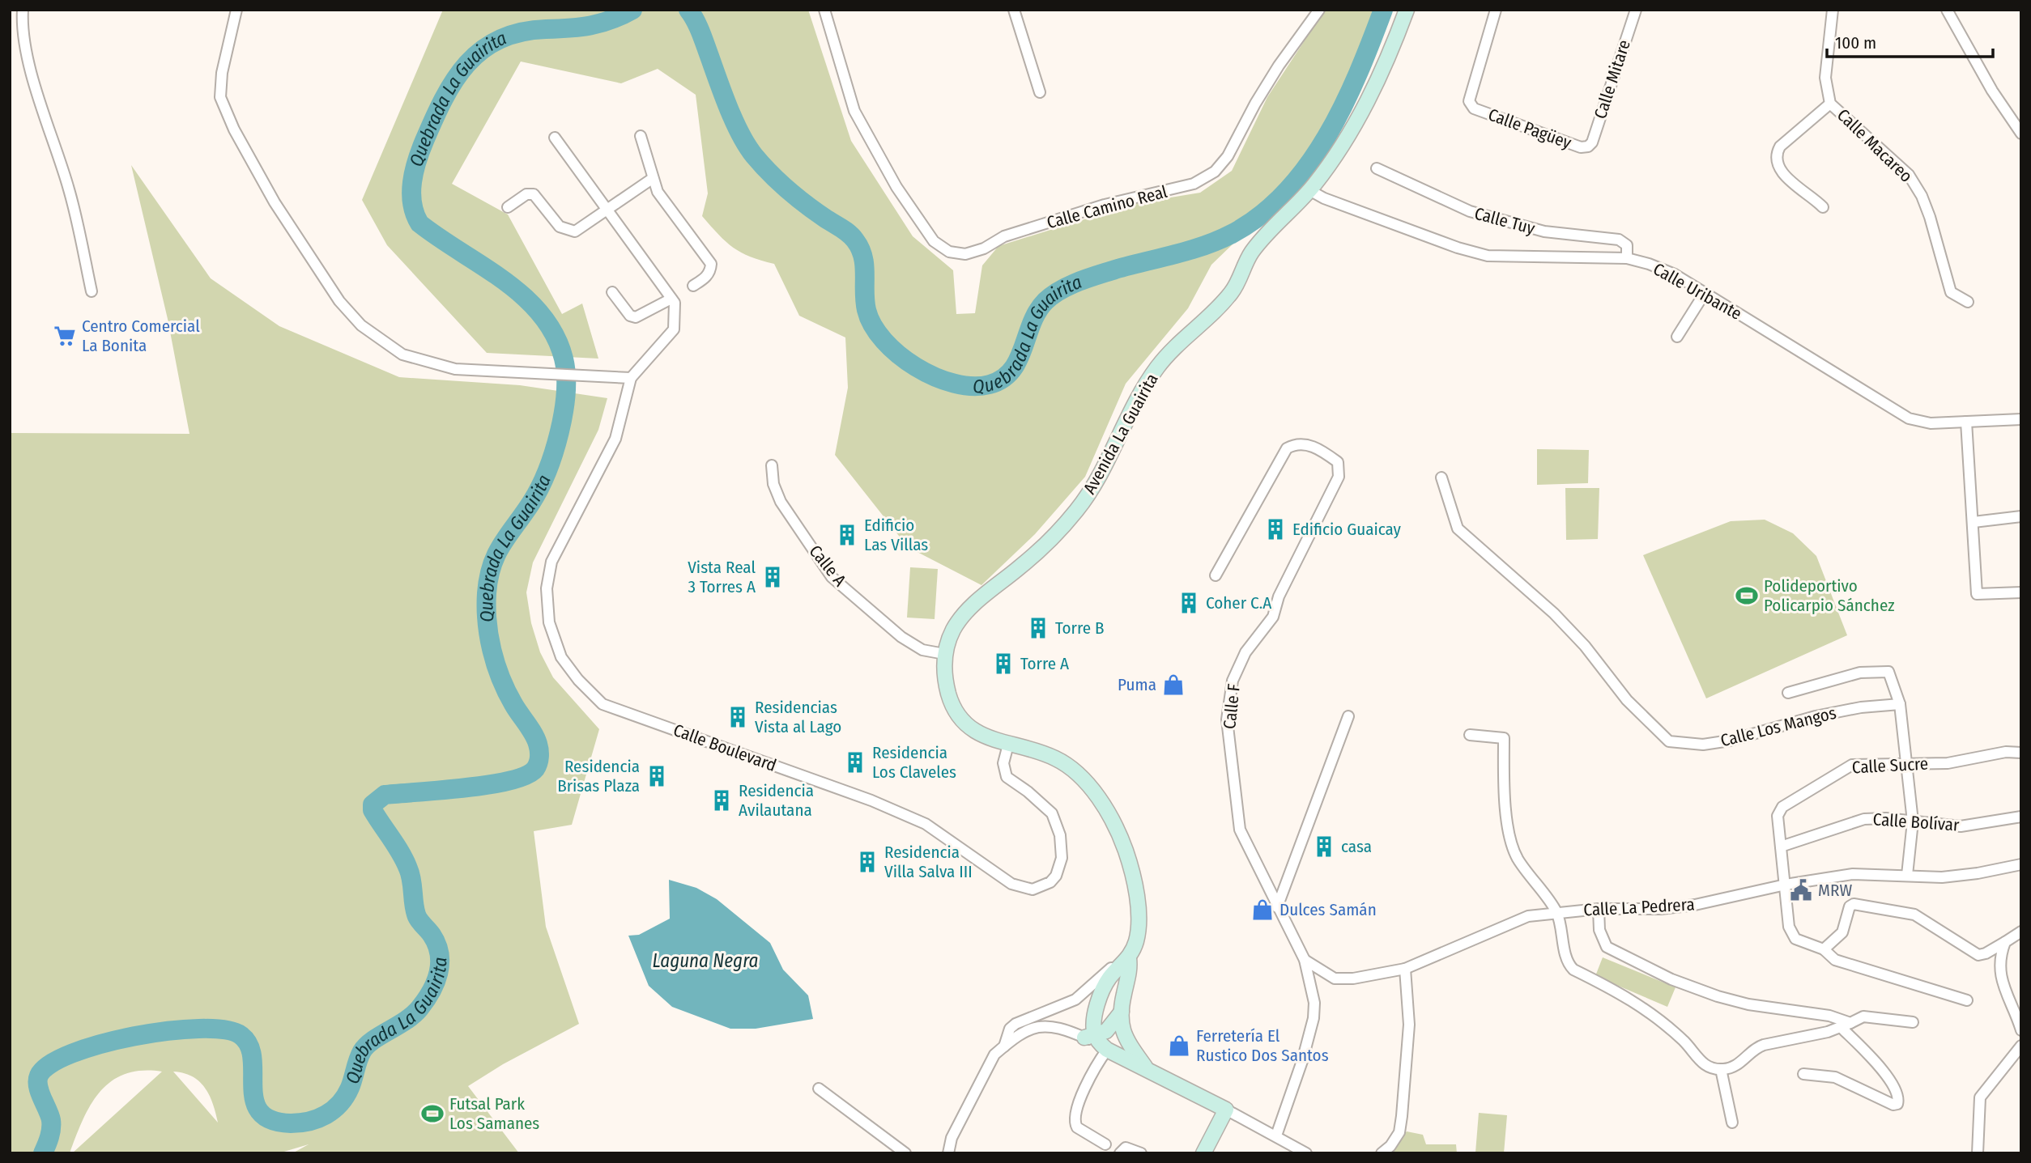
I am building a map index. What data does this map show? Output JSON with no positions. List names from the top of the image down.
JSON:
{
  "streets": {
    "street": [
      "Calle Mitare",
      "Calle Pagüey",
      "Calle Macareo",
      "Calle Camino Real",
      "Calle Tuy",
      "Calle Uribante",
      "Avenida La Guairita",
      "Calle A",
      "Calle F",
      "Calle Los Mangos",
      "Calle Boulevard",
      "Calle Sucre",
      "Calle Bolívar",
      "Calle La Pedrera"
    ]
  },
  "crossings": [
    ["Calle Mitare", "Calle Pagüey"],
    ["Calle Tuy", "Calle Uribante"],
    ["Calle Uribante", "Avenida La Guairita"],
    ["Avenida La Guairita", "Calle A"],
    ["Avenida La Guairita", "Calle Boulevard"],
    ["Calle F", "Calle La Pedrera"],
    ["Calle Sucre", "Calle Bolívar"],
    ["Calle Sucre", "Calle La Pedrera"]
  ],
  "water": ["Quebrada La Guairita", "Laguna Negra"],
  "places": {
    "supermarket": ["Centro Comercial La Bonita"],
    "building": [
      "Edificio Guaicay",
      "Edificio Las Villas",
      "Vista Real 3 Torres A",
      "Coher C.A",
      "Torre B",
      "Torre A",
      "Residencias Vista al Lago",
      "Residencia Los Claveles",
      "Residencia Brisas Plaza",
      "Residencia Avilautana",
      "casa",
      "Residencia Villa Salva III"
    ],
    "sports": ["Polideportivo Policarpio Sánchez", "Futsal Park Los Samanes"],
    "shop": ["Puma", "Dulces Samán", "Ferretería El Rustico Dos Santos"],
    "public building": ["MRW"]
  },
  "scale_bar": "100 m"
}
